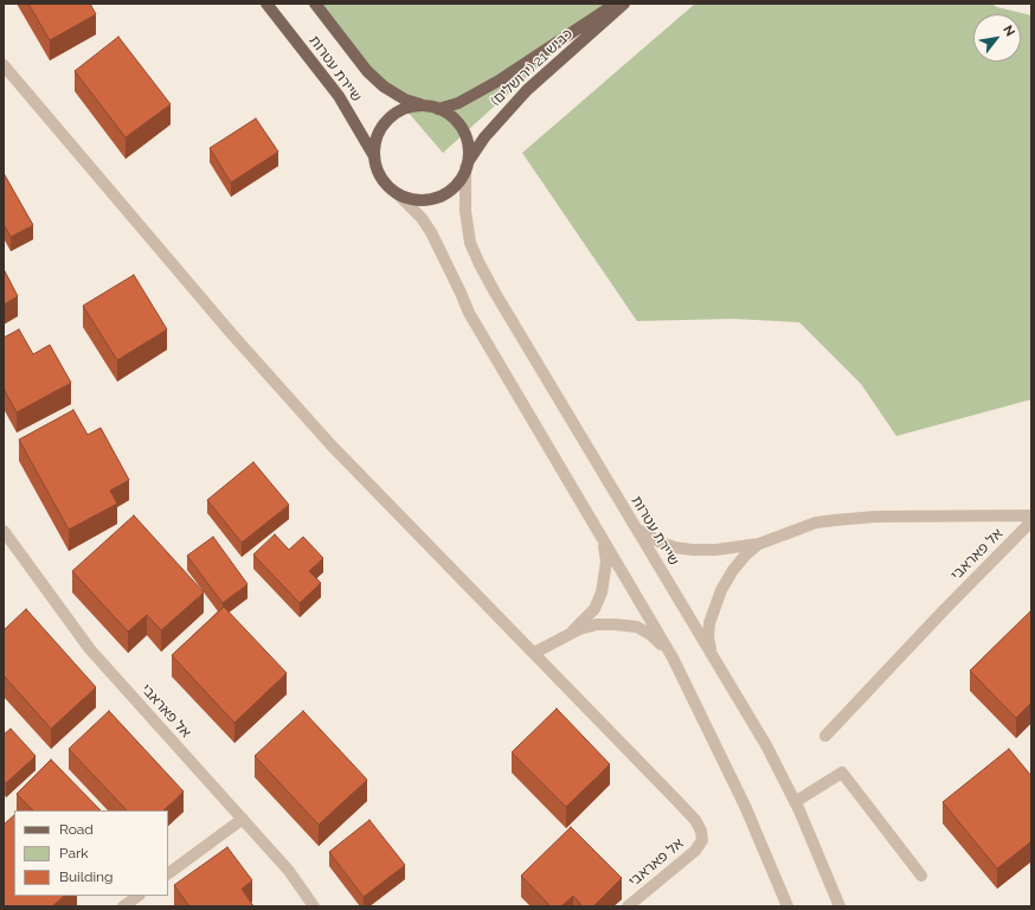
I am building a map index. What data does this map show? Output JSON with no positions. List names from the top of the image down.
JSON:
{
  "streets": {
    "main road": ["כביש 21 (ירושלים)", "שיירת עטרות"],
    "street": ["אל פאראבי"]
  },
  "crossings": [
    ["כביש 21 (ירושלים)", "שיירת עטרות"]
  ],
  "legend": ["Road", "Park", "Building"],
  "north": "top right"
}
